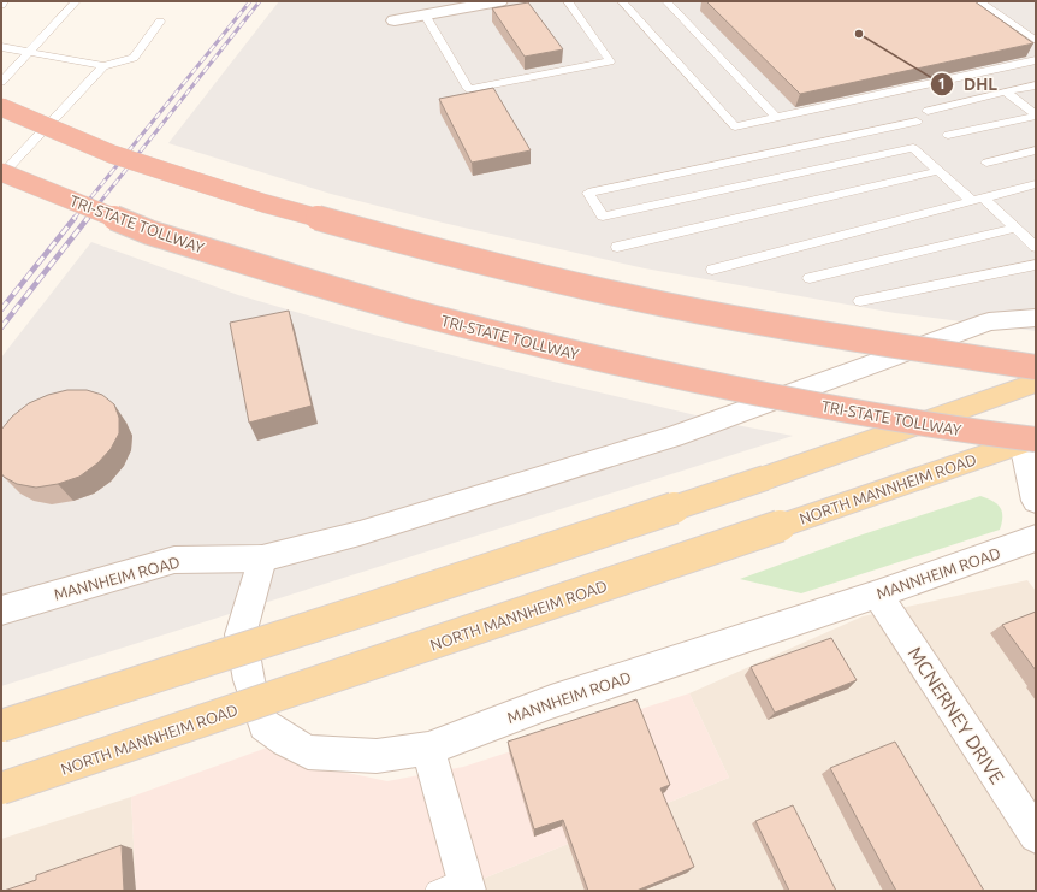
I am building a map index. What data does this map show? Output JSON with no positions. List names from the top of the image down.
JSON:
{
  "streets": {
    "highway": ["TRI-STATE TOLLWAY"],
    "main road": ["NORTH MANNHEIM ROAD"],
    "street": ["MANNHEIM ROAD", "MCNERNEY DRIVE"]
  },
  "crossings": [
    ["TRI-STATE TOLLWAY", "NORTH MANNHEIM ROAD"],
    ["MANNHEIM ROAD", "MCNERNEY DRIVE"]
  ],
  "places": ["DHL"]
}
